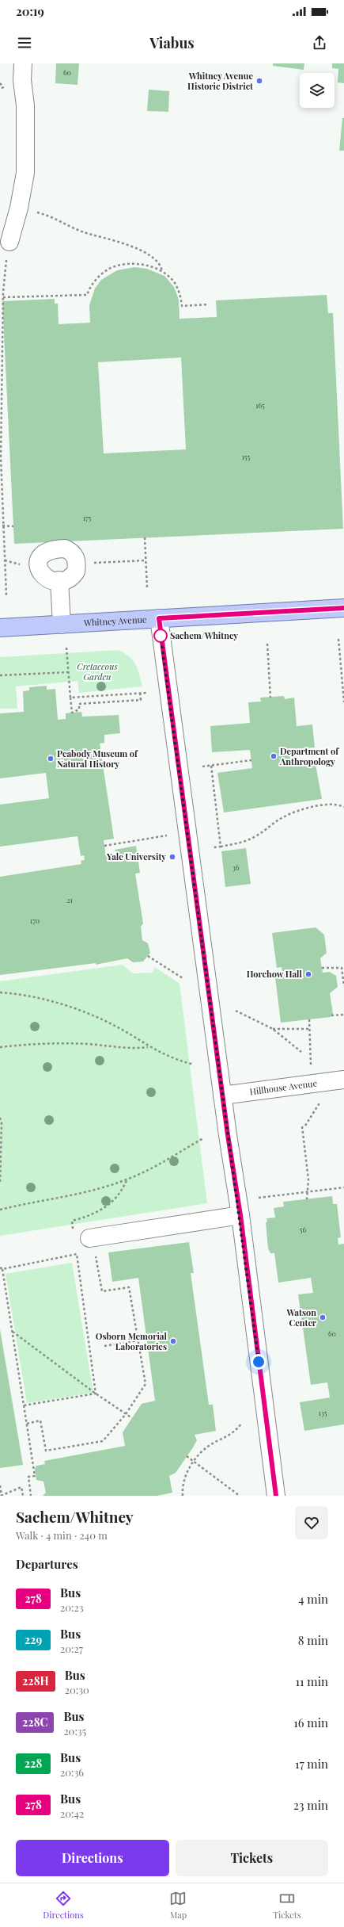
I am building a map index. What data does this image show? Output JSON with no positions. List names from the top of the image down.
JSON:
{
  "streets": {
    "main road": ["Whitney Avenue"],
    "street": ["Hillhouse Avenue"]
  },
  "parks": ["Cretaceous Garden"],
  "places": [
    "Whitney Avenue Historic District",
    "Sachem/Whitney",
    "Department of Anthropology",
    "Peabody Museum of Natural History",
    "Yale University",
    "Horchow Hall",
    "Watson Center",
    "Osborn Memorial Laboratories"
  ],
  "lines": ["bus line 278"],
  "house_numbers": [
    "60",
    "165",
    "155",
    "175",
    "36",
    "21",
    "170",
    "56",
    "60",
    "135"
  ],
  "page": {
    "status": "20:19",
    "header": "Viabus",
    "heading": [
      ["Sachem/Whitney", "Walk · 4 min · 240 m"],
      "Departures"
    ],
    "list": [
      {
        "mark": "278",
        "name": "Bus",
        "note": "20:23",
        "value": "4 min"
      },
      {
        "mark": "229",
        "name": "Bus",
        "note": "20:27",
        "value": "8 min"
      },
      {
        "mark": "228H",
        "name": "Bus",
        "note": "20:30",
        "value": "11 min"
      },
      {
        "mark": "228C",
        "name": "Bus",
        "note": "20:35",
        "value": "16 min"
      },
      {
        "mark": "228",
        "name": "Bus",
        "note": "20:36",
        "value": "17 min"
      },
      {
        "mark": "278",
        "name": "Bus",
        "note": "20:42",
        "value": "23 min"
      }
    ],
    "buttons": ["Directions", "Tickets"],
    "tabs": ["Directions", "Map", "Tickets"]
  }
}
